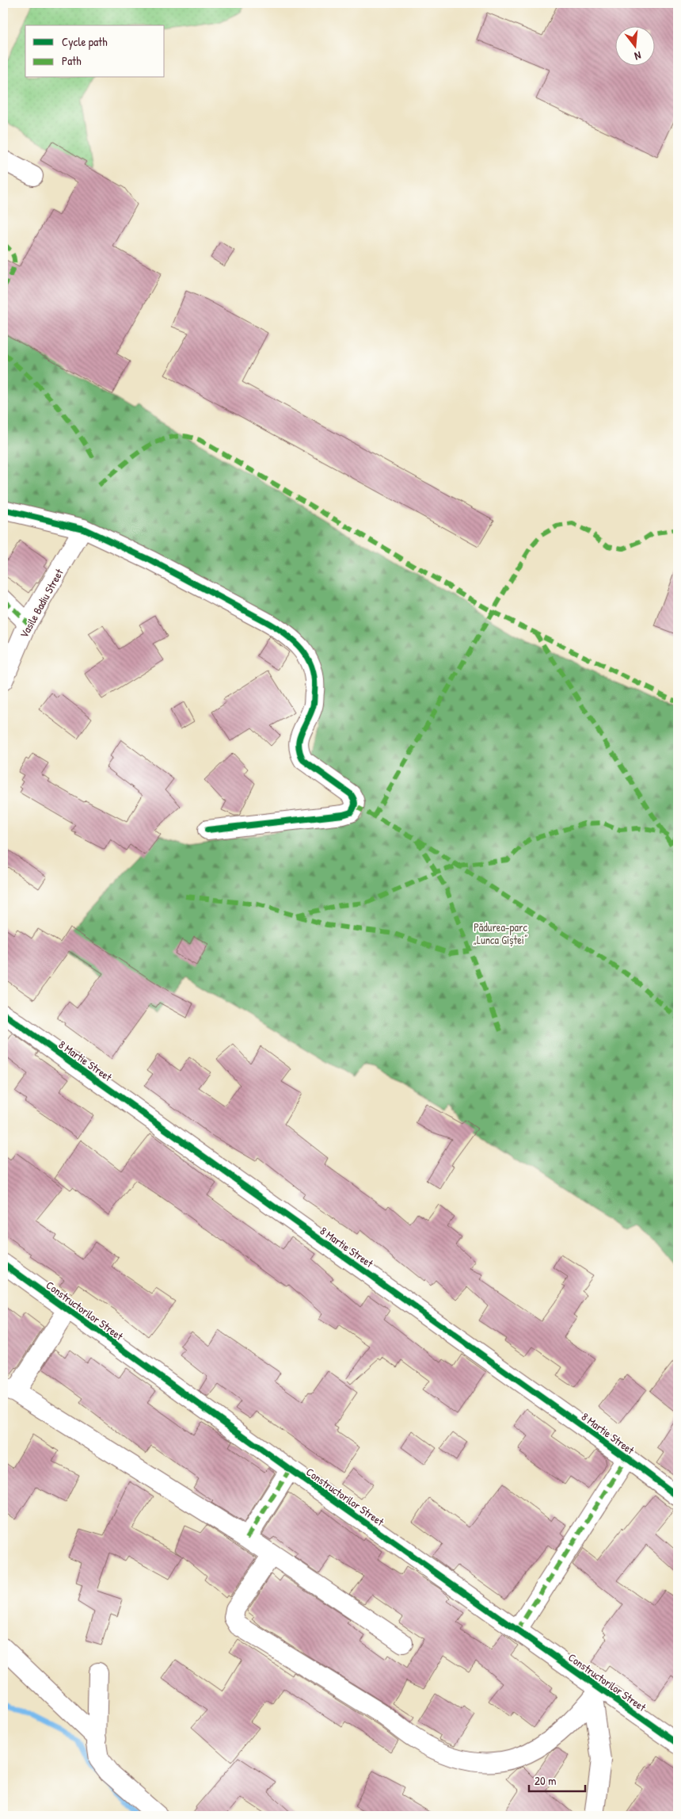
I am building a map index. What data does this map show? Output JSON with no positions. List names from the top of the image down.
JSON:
{
  "streets": {
    "street": ["Vasile Badiu Street", "8 Martie Street", "Constructorilor Street"]
  },
  "parks": ["Pădurea-parc „Lunca Gîștei”"],
  "legend": ["Cycle path", "Path"],
  "scale_bar": "20 m",
  "north": "bottom"
}
